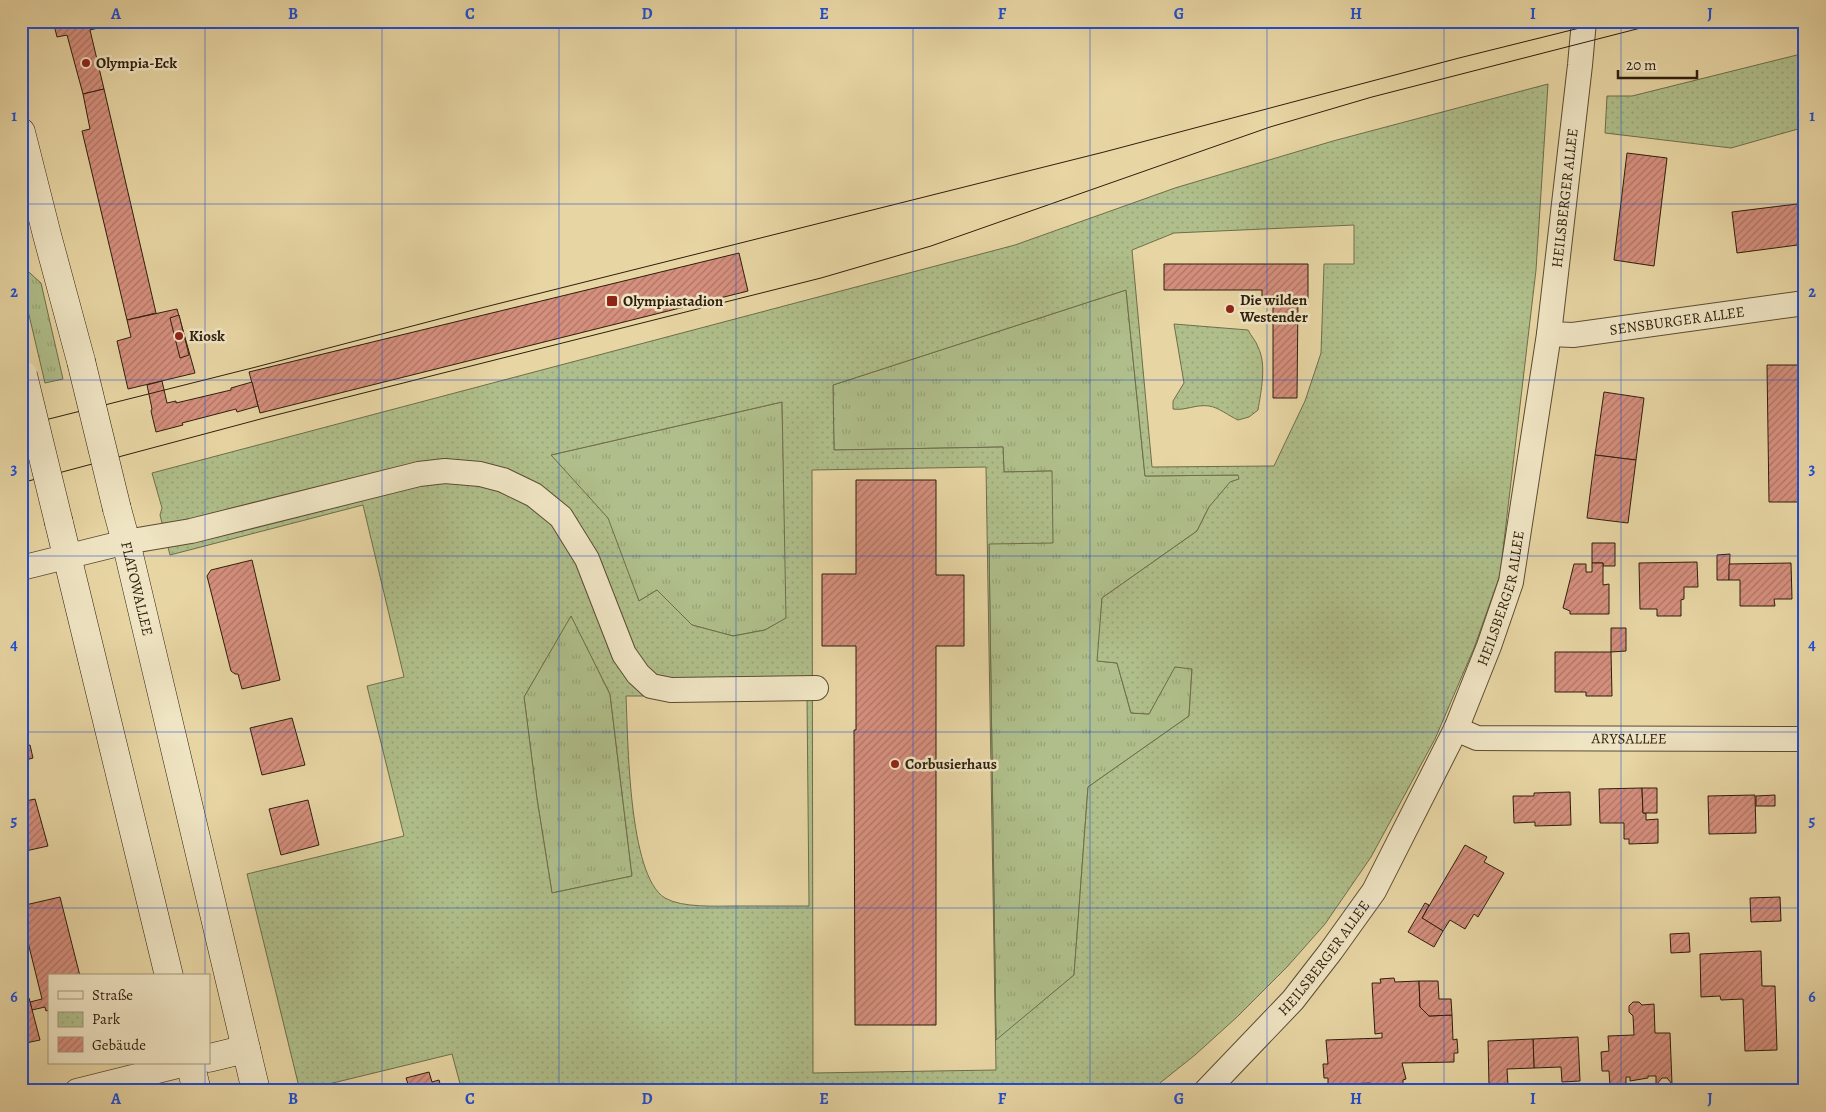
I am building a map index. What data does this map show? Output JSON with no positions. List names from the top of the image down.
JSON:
{
  "streets": {
    "main road": ["FLATOWALLEE"],
    "street": ["HEILSBERGER ALLEE", "SENSBURGER ALLEE", "ARYSALLEE"]
  },
  "crossings": [
    ["HEILSBERGER ALLEE", "SENSBURGER ALLEE"],
    ["HEILSBERGER ALLEE", "ARYSALLEE"]
  ],
  "places": {
    "other": [
      "Olympia-Eck",
      "Die wilden Westender",
      "Kiosk",
      "Corbusierhaus"
    ],
    "transit": ["Olympiastadion"]
  },
  "legend": ["Straße", "Park", "Gebäude"],
  "scale_bar": "20 m",
  "grid": {
    "columns": [
      "A",
      "B",
      "C",
      "D",
      "E",
      "F",
      "G",
      "H",
      "I",
      "J"
    ],
    "rows": [
      "1",
      "2",
      "3",
      "4",
      "5",
      "6"
    ]
  }
}
